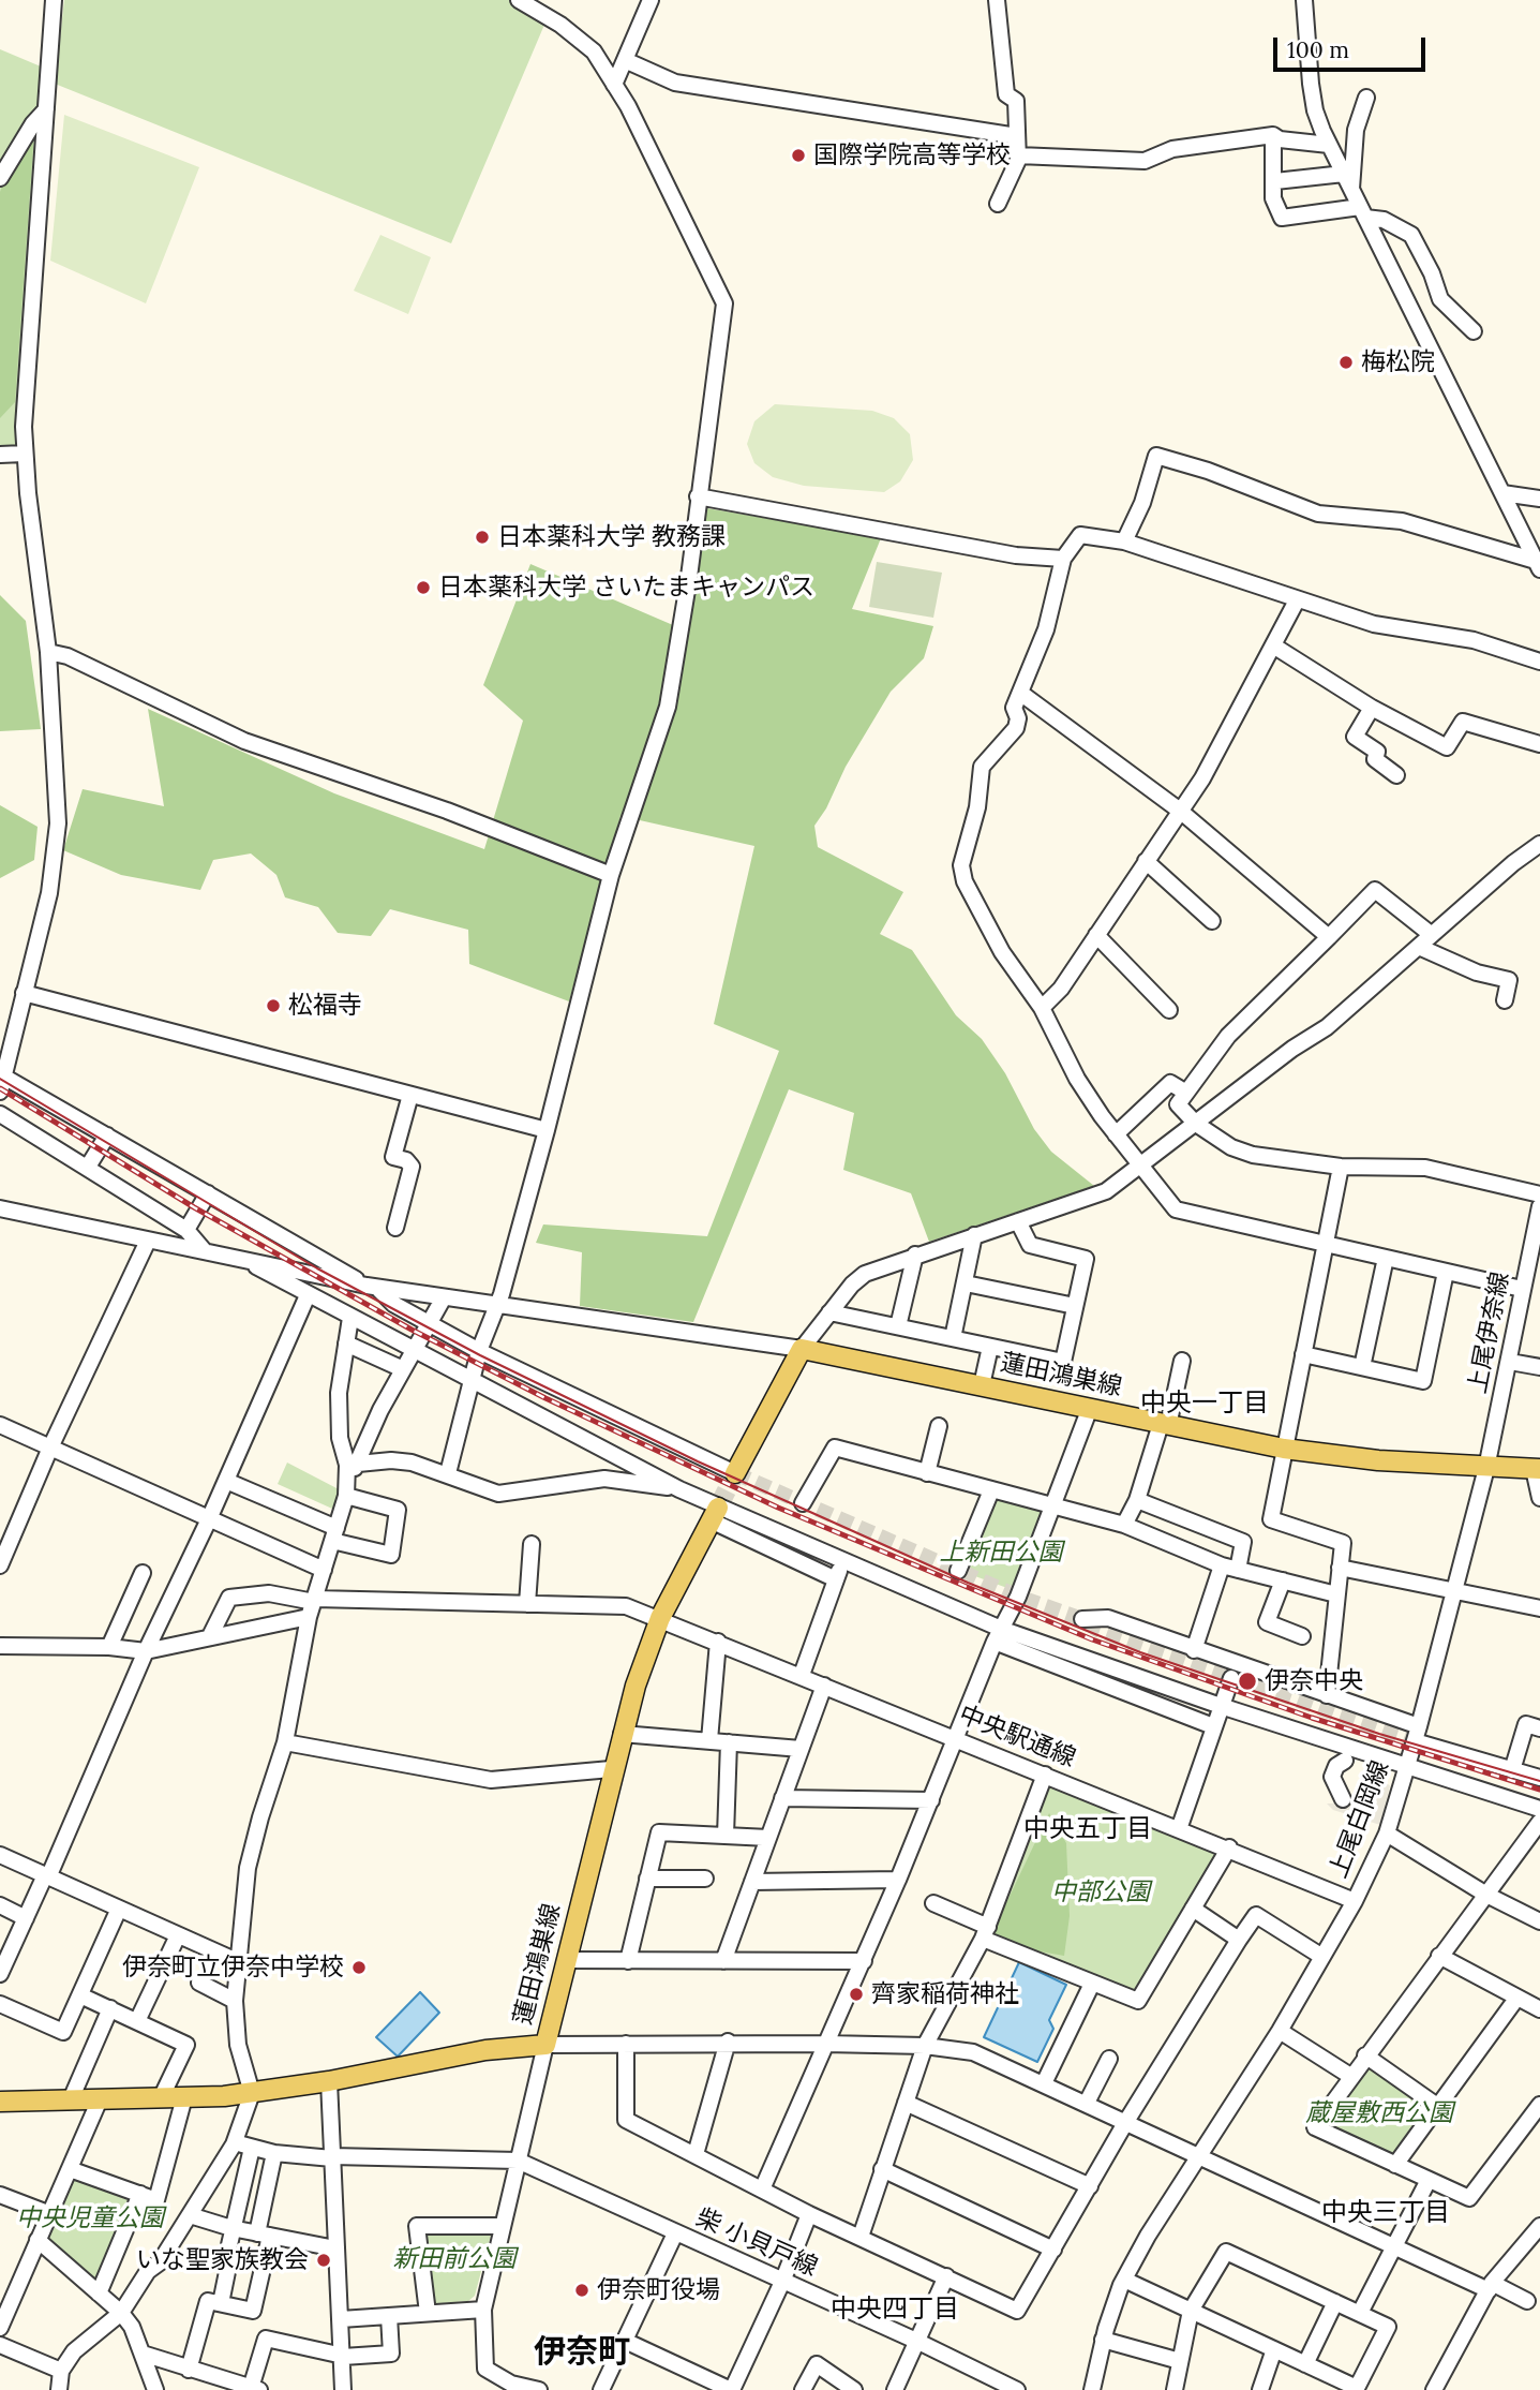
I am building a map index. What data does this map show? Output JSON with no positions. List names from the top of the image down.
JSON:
{
  "streets": {
    "main road": ["蓮田鴻巣線"],
    "street": [
      "上尾伊奈線",
      "中央駅通線",
      "上尾白岡線",
      "柴 小貝戸線"
    ]
  },
  "crossings": [
    ["上尾伊奈線", "蓮田鴻巣線"],
    ["上尾伊奈線", "上尾白岡線"],
    ["蓮田鴻巣線", "中央駅通線"],
    ["蓮田鴻巣線", "上尾白岡線"],
    ["中央駅通線", "上尾白岡線"]
  ],
  "districts": [
    "中央一丁目",
    "中央五丁目",
    "中央三丁目",
    "中央四丁目",
    "伊奈町"
  ],
  "parks": [
    "上新田公園",
    "中部公園",
    "蔵屋敷西公園",
    "中央児童公園",
    "新田前公園"
  ],
  "places": [
    "国際学院高等学校",
    "梅松院",
    "日本薬科大学 教務課",
    "日本薬科大学 さいたまキャンパス",
    "松福寺",
    "伊奈中央",
    "伊奈町立伊奈中学校",
    "齊家稲荷神社",
    "いな聖家族教会",
    "伊奈町役場"
  ],
  "scale_bar": "100 m"
}
